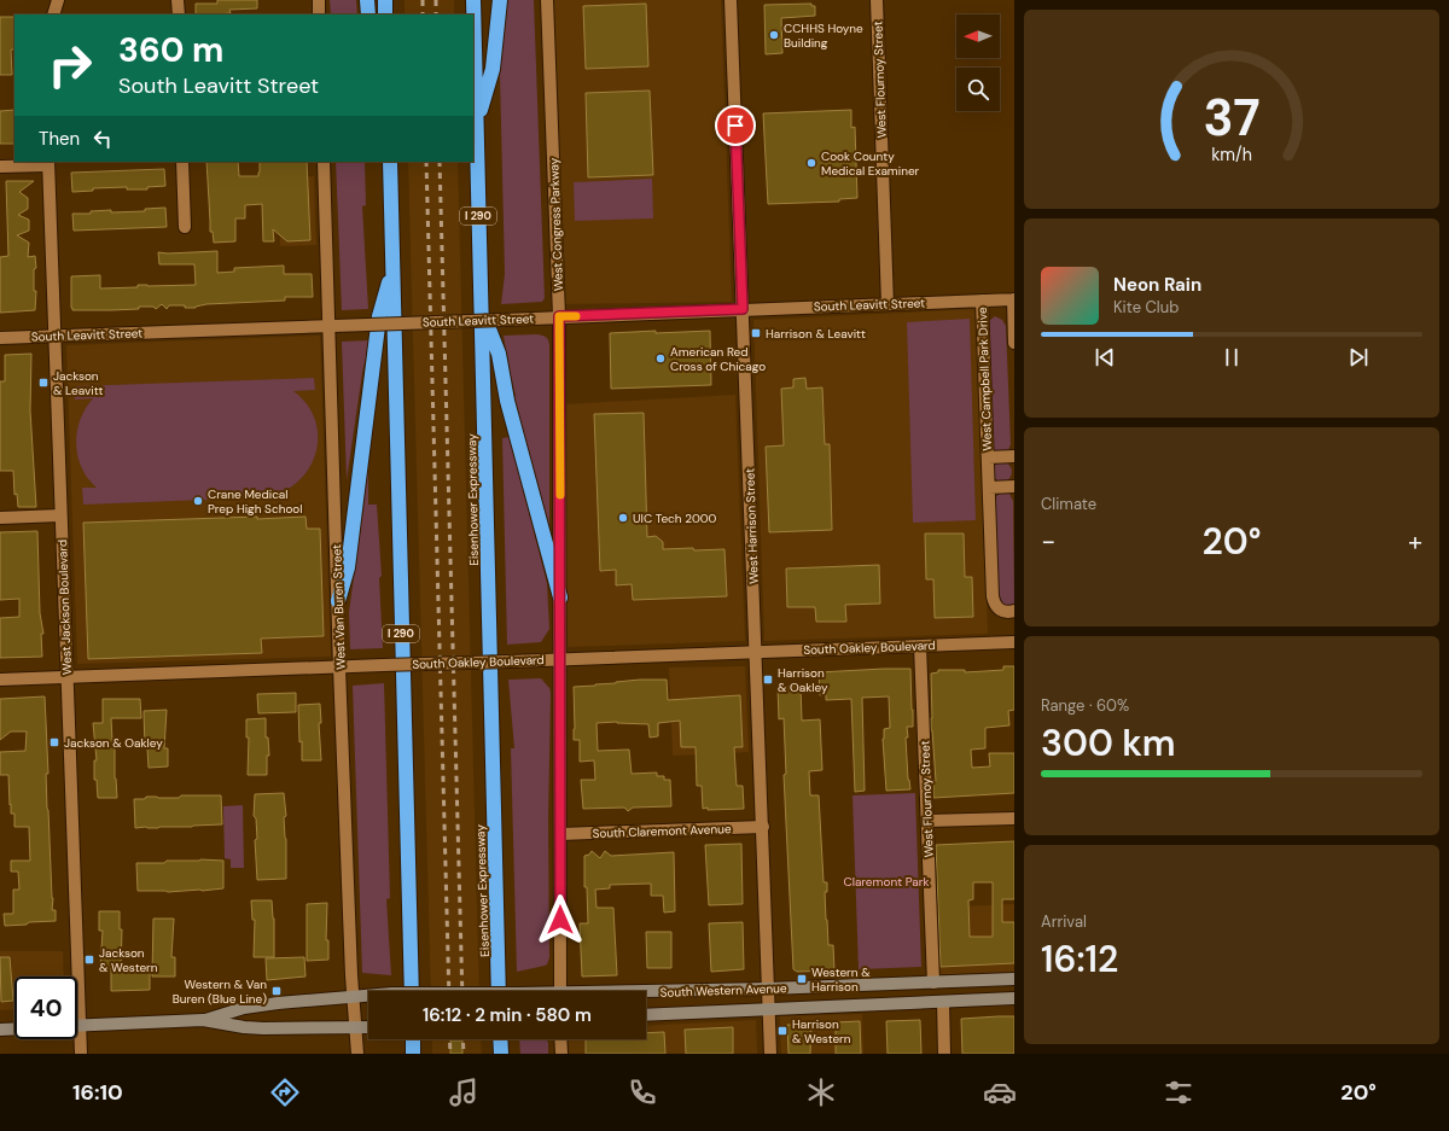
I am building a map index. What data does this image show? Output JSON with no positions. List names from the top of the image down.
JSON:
{
  "streets": {
    "highway": ["I 290", "Eisenhower Expressway"],
    "main road": ["South Western Avenue"],
    "street": [
      "West Flournoy Street",
      "West Congress Parkway",
      "South Leavitt Street",
      "West Campbell Park Drive",
      "West Harrison Street",
      "West Jackson Boulevard",
      "West Van Buren Street",
      "South Oakley Boulevard",
      "South Claremont Avenue"
    ]
  },
  "crossings": [
    ["West Flournoy Street", "South Leavitt Street"],
    ["West Flournoy Street", "South Oakley Boulevard"],
    ["West Flournoy Street", "South Western Avenue"],
    ["West Congress Parkway", "South Leavitt Street"],
    ["West Congress Parkway", "South Oakley Boulevard"],
    ["West Congress Parkway", "South Claremont Avenue"],
    ["South Leavitt Street", "West Campbell Park Drive"],
    ["South Leavitt Street", "West Harrison Street"],
    ["South Leavitt Street", "West Jackson Boulevard"],
    ["South Leavitt Street", "West Van Buren Street"],
    ["West Harrison Street", "South Oakley Boulevard"],
    ["West Harrison Street", "South Claremont Avenue"],
    ["West Harrison Street", "South Western Avenue"],
    ["West Jackson Boulevard", "South Oakley Boulevard"],
    ["West Jackson Boulevard", "South Western Avenue"],
    ["West Van Buren Street", "South Oakley Boulevard"],
    ["West Van Buren Street", "South Western Avenue"]
  ],
  "parks": ["Claremont Park"],
  "places": {
    "other": [
      "CCHHS Hoyne Building",
      "Cook County Medical Examiner",
      "American Red Cross of Chicago",
      "Crane Medical Prep High School",
      "UIC Tech 2000"
    ],
    "transit": [
      "Harrison & Leavitt",
      "Jackson & Leavitt",
      "Harrison & Oakley",
      "Jackson & Oakley",
      "Jackson & Western",
      "Western & Harrison",
      "Western & Van Buren (Blue Line)",
      "Harrison & Western"
    ]
  },
  "north": "left",
  "page": {
    "turn": ["360 m", "South Leavitt Street"],
    "then": "Then",
    "song": ["Neon Rain", "Kite Club"],
    "tile": [
      "Climate",
      ["Range · 60%", "300 km"],
      ["Arrival", "16:12"]
    ],
    "heat": ["−", "20°", "+"],
    "limit": "40",
    "trip": "16:12 · 2 min · 580 m",
    "tabs": ["16:10", "20°"],
    "gauge": ["37", "km/h"]
  }
}
